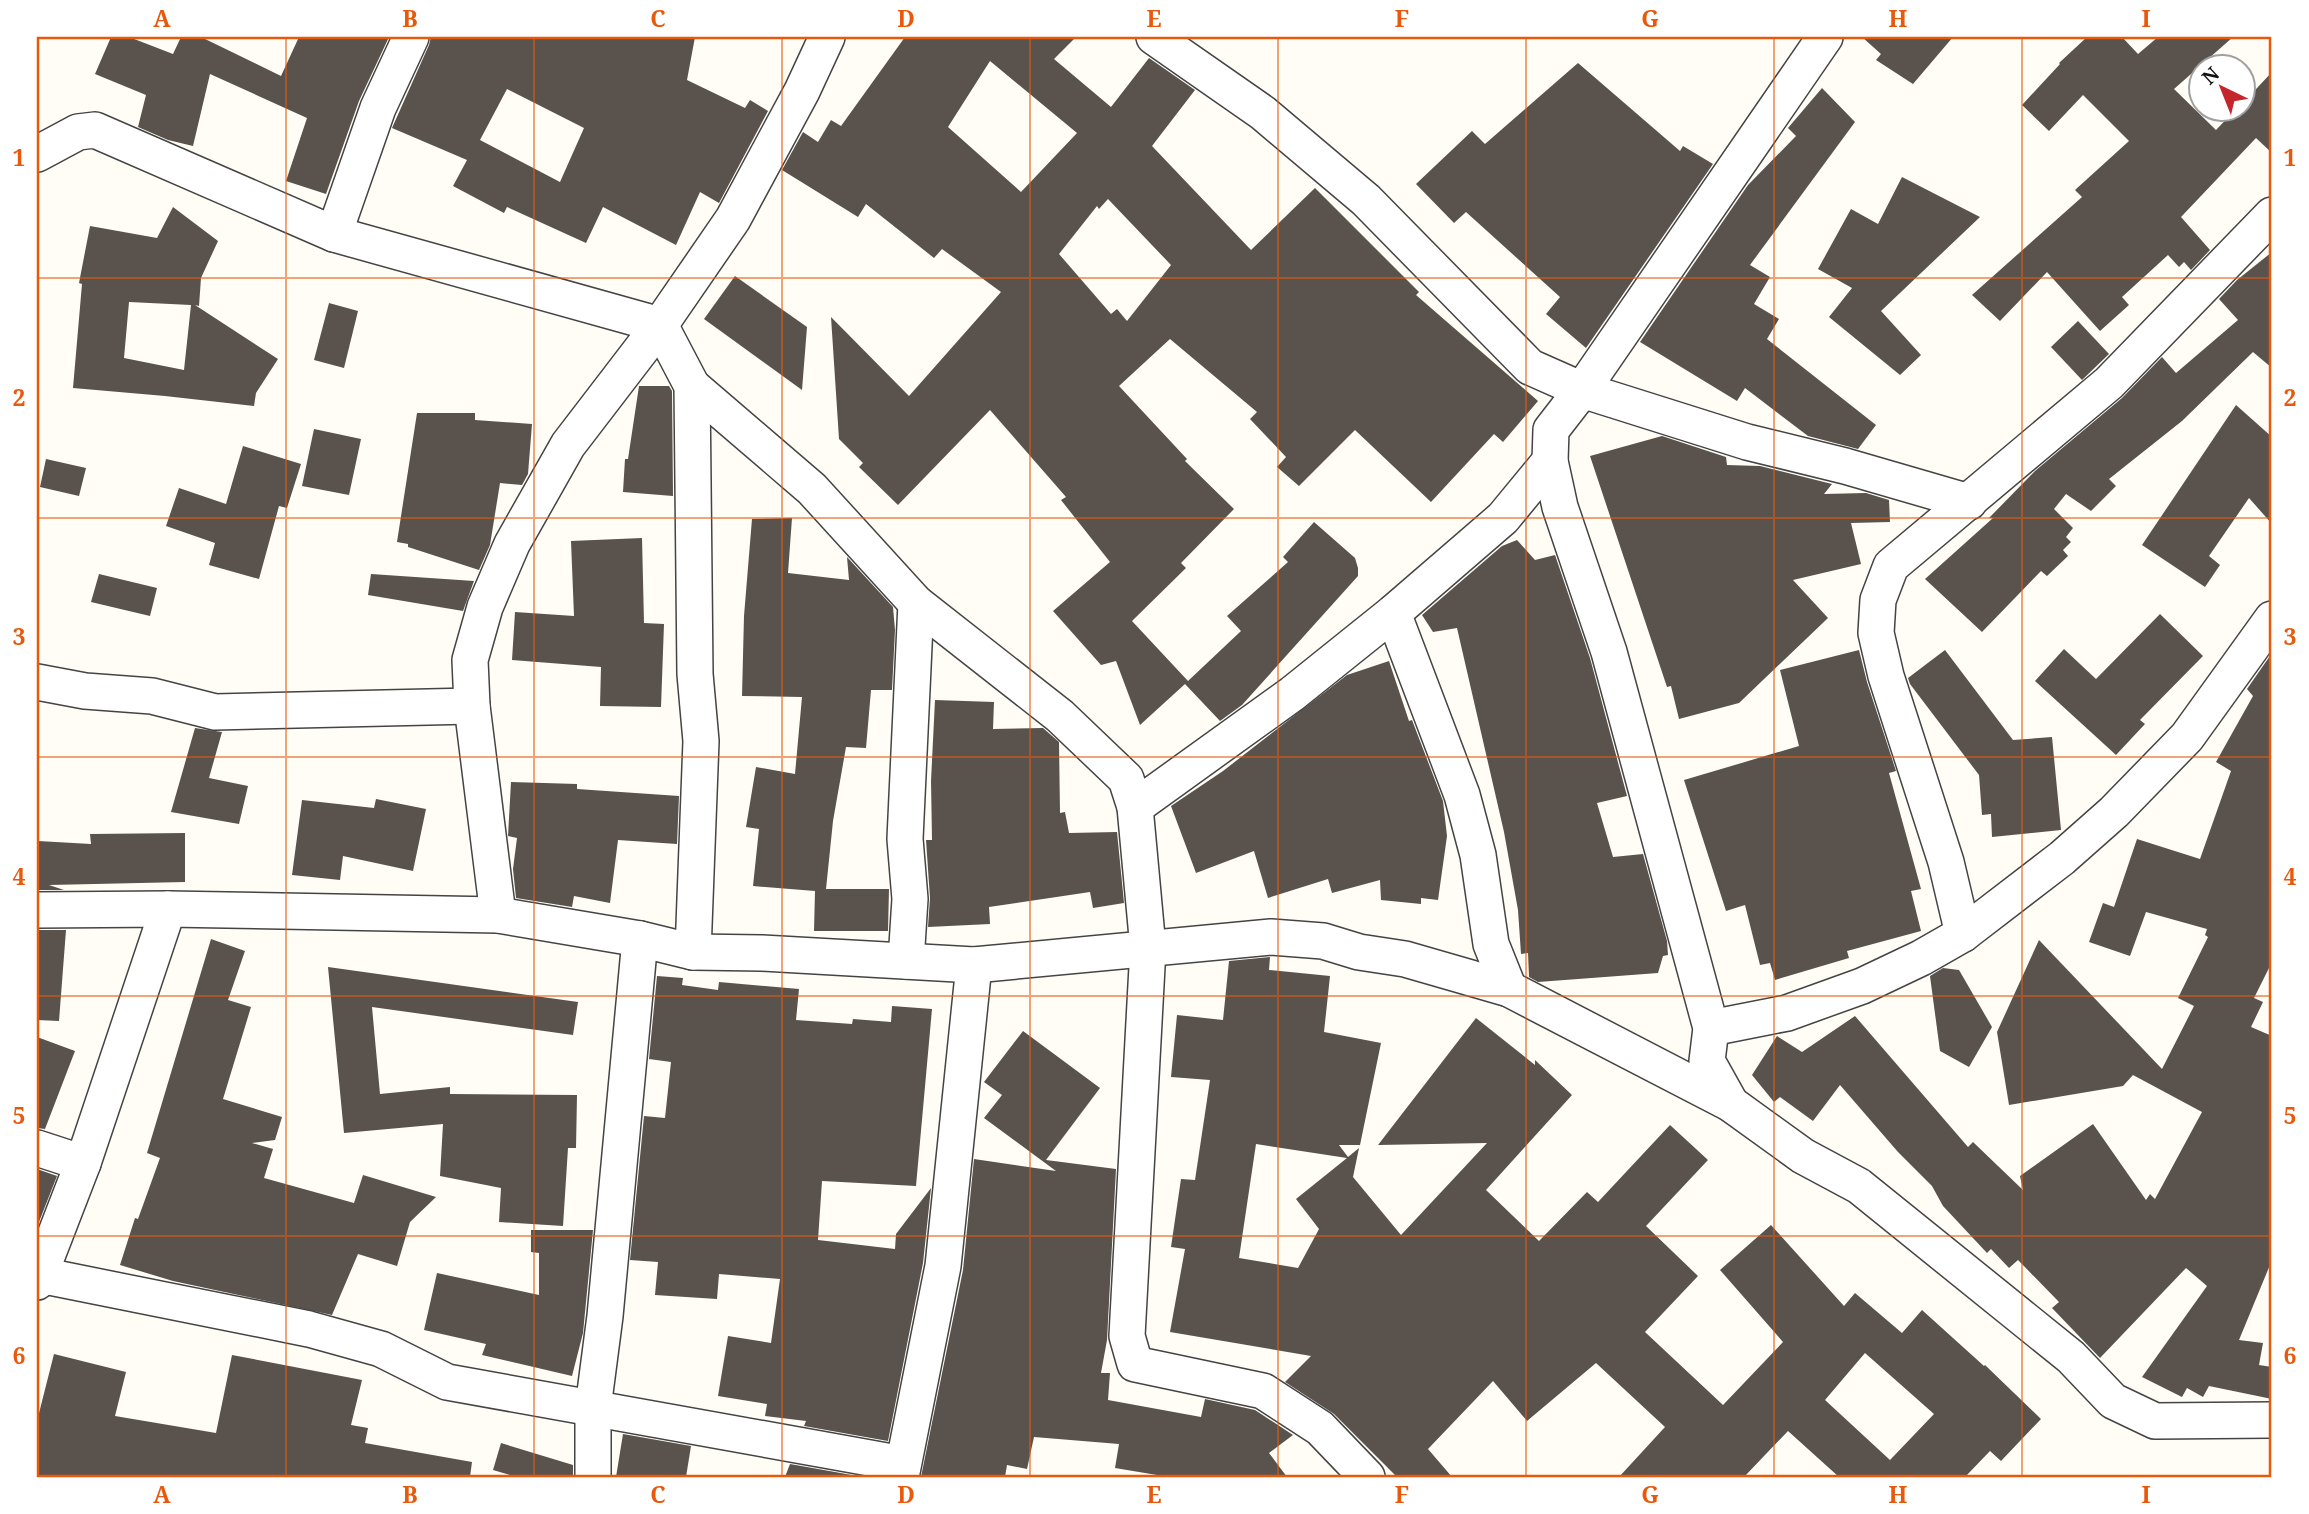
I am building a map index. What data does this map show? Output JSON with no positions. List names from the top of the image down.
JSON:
{
  "north": "top left",
  "grid": {
    "columns": [
      "A",
      "B",
      "C",
      "D",
      "E",
      "F",
      "G",
      "H",
      "I"
    ],
    "rows": [
      "1",
      "2",
      "3",
      "4",
      "5",
      "6"
    ]
  }
}
